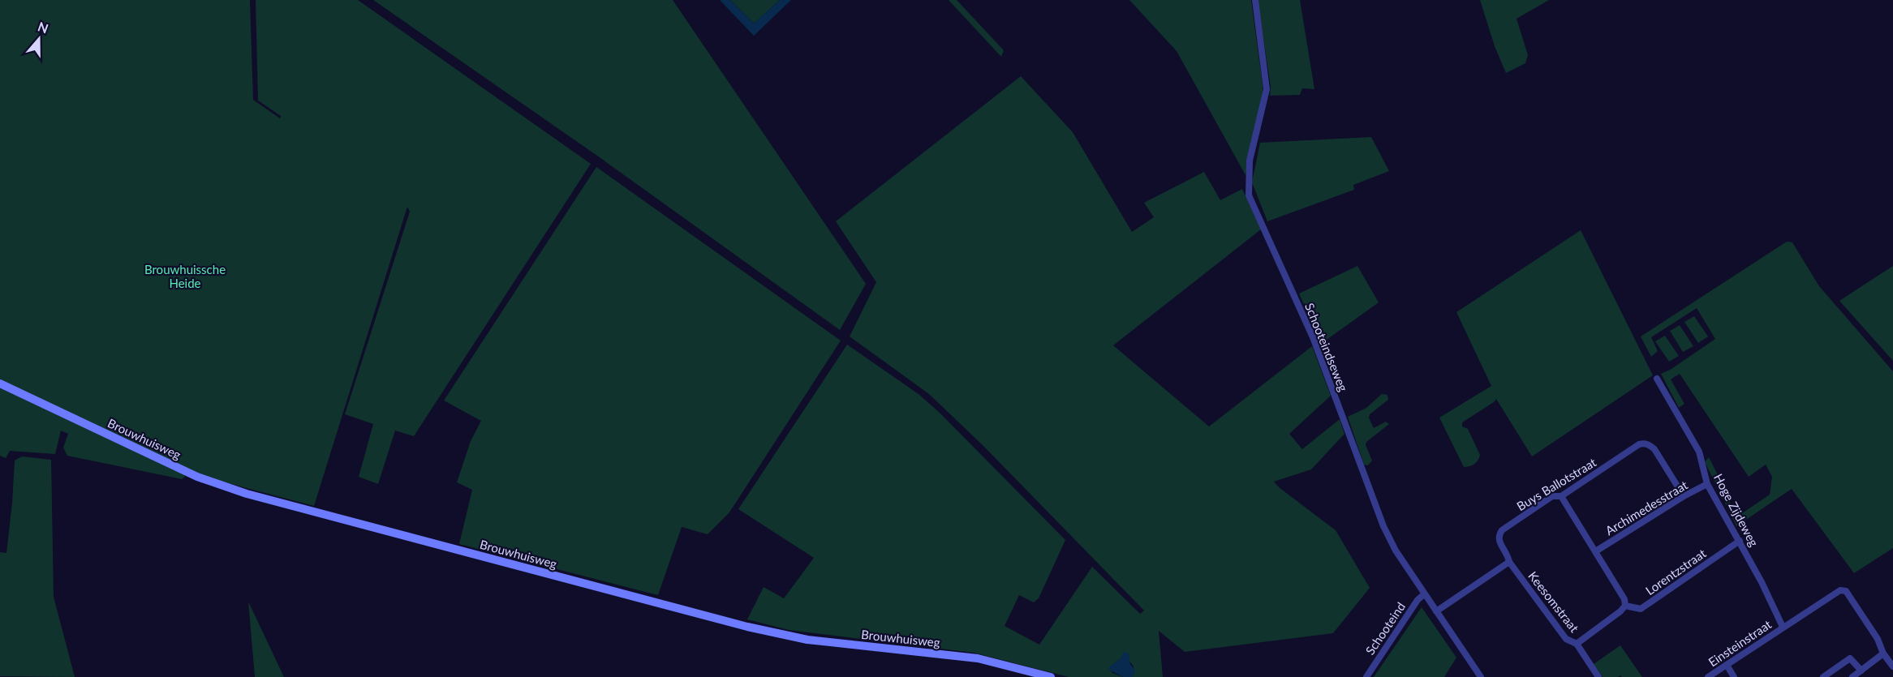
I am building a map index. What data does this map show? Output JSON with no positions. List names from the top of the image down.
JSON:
{
  "streets": {
    "street": [
      "Schooteindseweg",
      "Brouwhuisweg",
      "Buys Ballotstraat",
      "Archimedesstraat",
      "Hoge Zijdeweg",
      "Lorentzstraat",
      "Keesomstraat",
      "Schooteind",
      "Einsteinstraat"
    ]
  },
  "crossings": [
    ["Schooteindseweg", "Schooteind"],
    ["Buys Ballotstraat", "Archimedesstraat"],
    ["Buys Ballotstraat", "Keesomstraat"],
    ["Archimedesstraat", "Hoge Zijdeweg"],
    ["Hoge Zijdeweg", "Lorentzstraat"],
    ["Hoge Zijdeweg", "Einsteinstraat"]
  ],
  "parks": ["Brouwhuissche Heide"],
  "north": "top"
}
